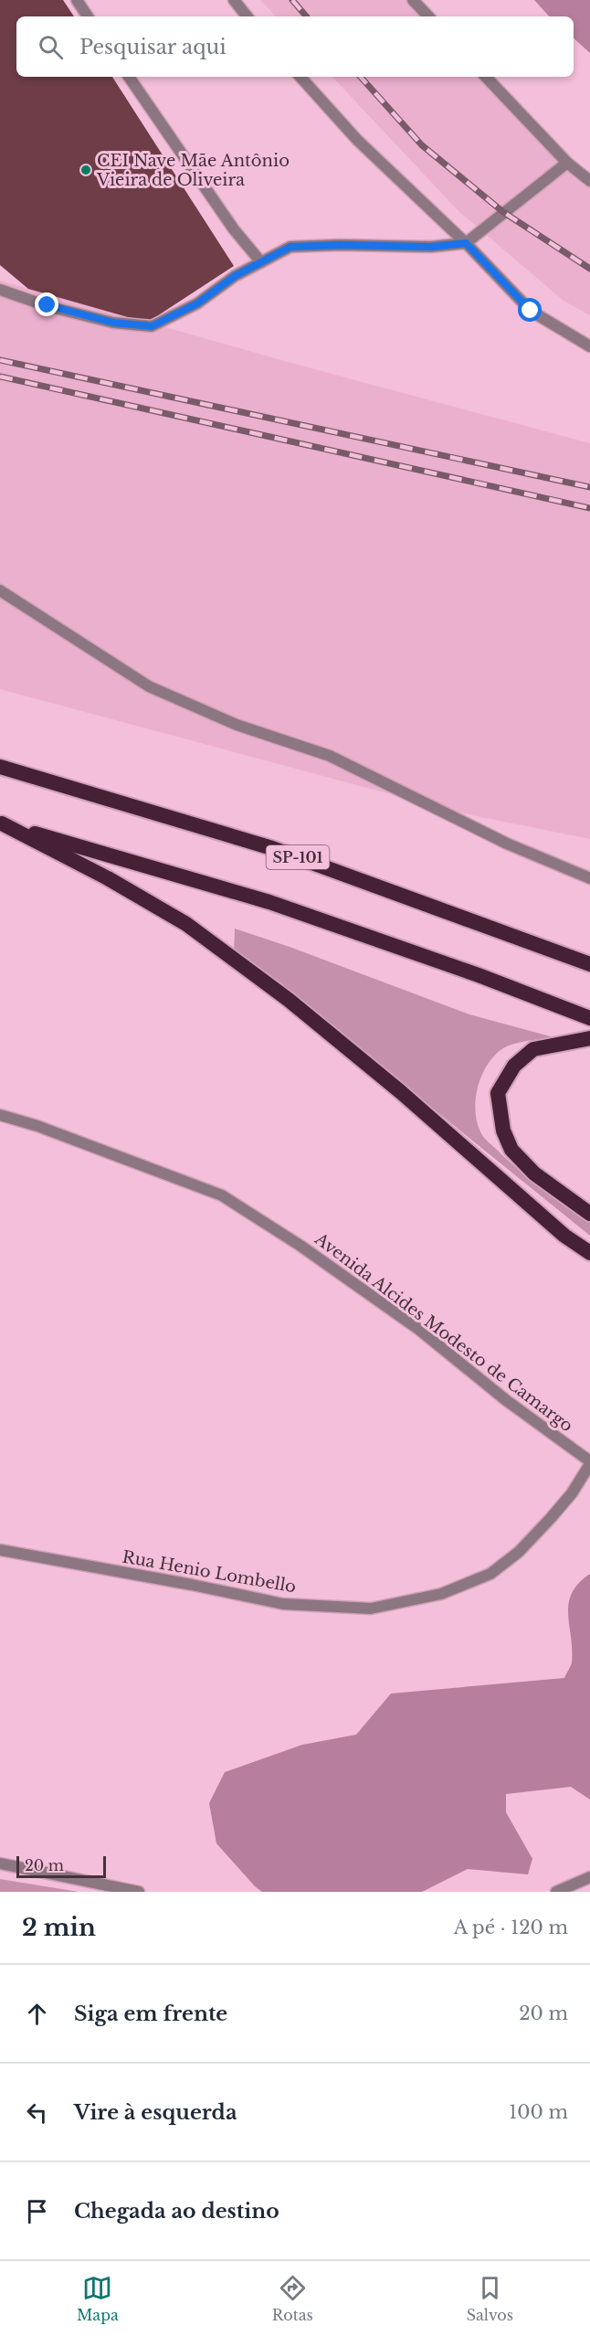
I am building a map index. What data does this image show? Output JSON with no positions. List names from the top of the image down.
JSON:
{
  "streets": {
    "highway": ["SP-101"],
    "street": ["Avenida Alcides Modesto de Camargo", "Rua Henio Lombello"]
  },
  "crossings": [
    ["Avenida Alcides Modesto de Camargo", "Rua Henio Lombello"]
  ],
  "places": ["CEI Nave Mãe Antônio Vieira de Oliveira"],
  "scale_bar": "20 m",
  "page": {
    "search": "Pesquisar aqui",
    "scale": "20 m",
    "heading": ["2 min", "A pé · 120 m"],
    "list": [
      ["Siga em frente", "20 m"],
      ["Vire à esquerda", "100 m"],
      "Chegada ao destino"
    ],
    "nav": ["Mapa", "Rotas", "Salvos"]
  }
}
